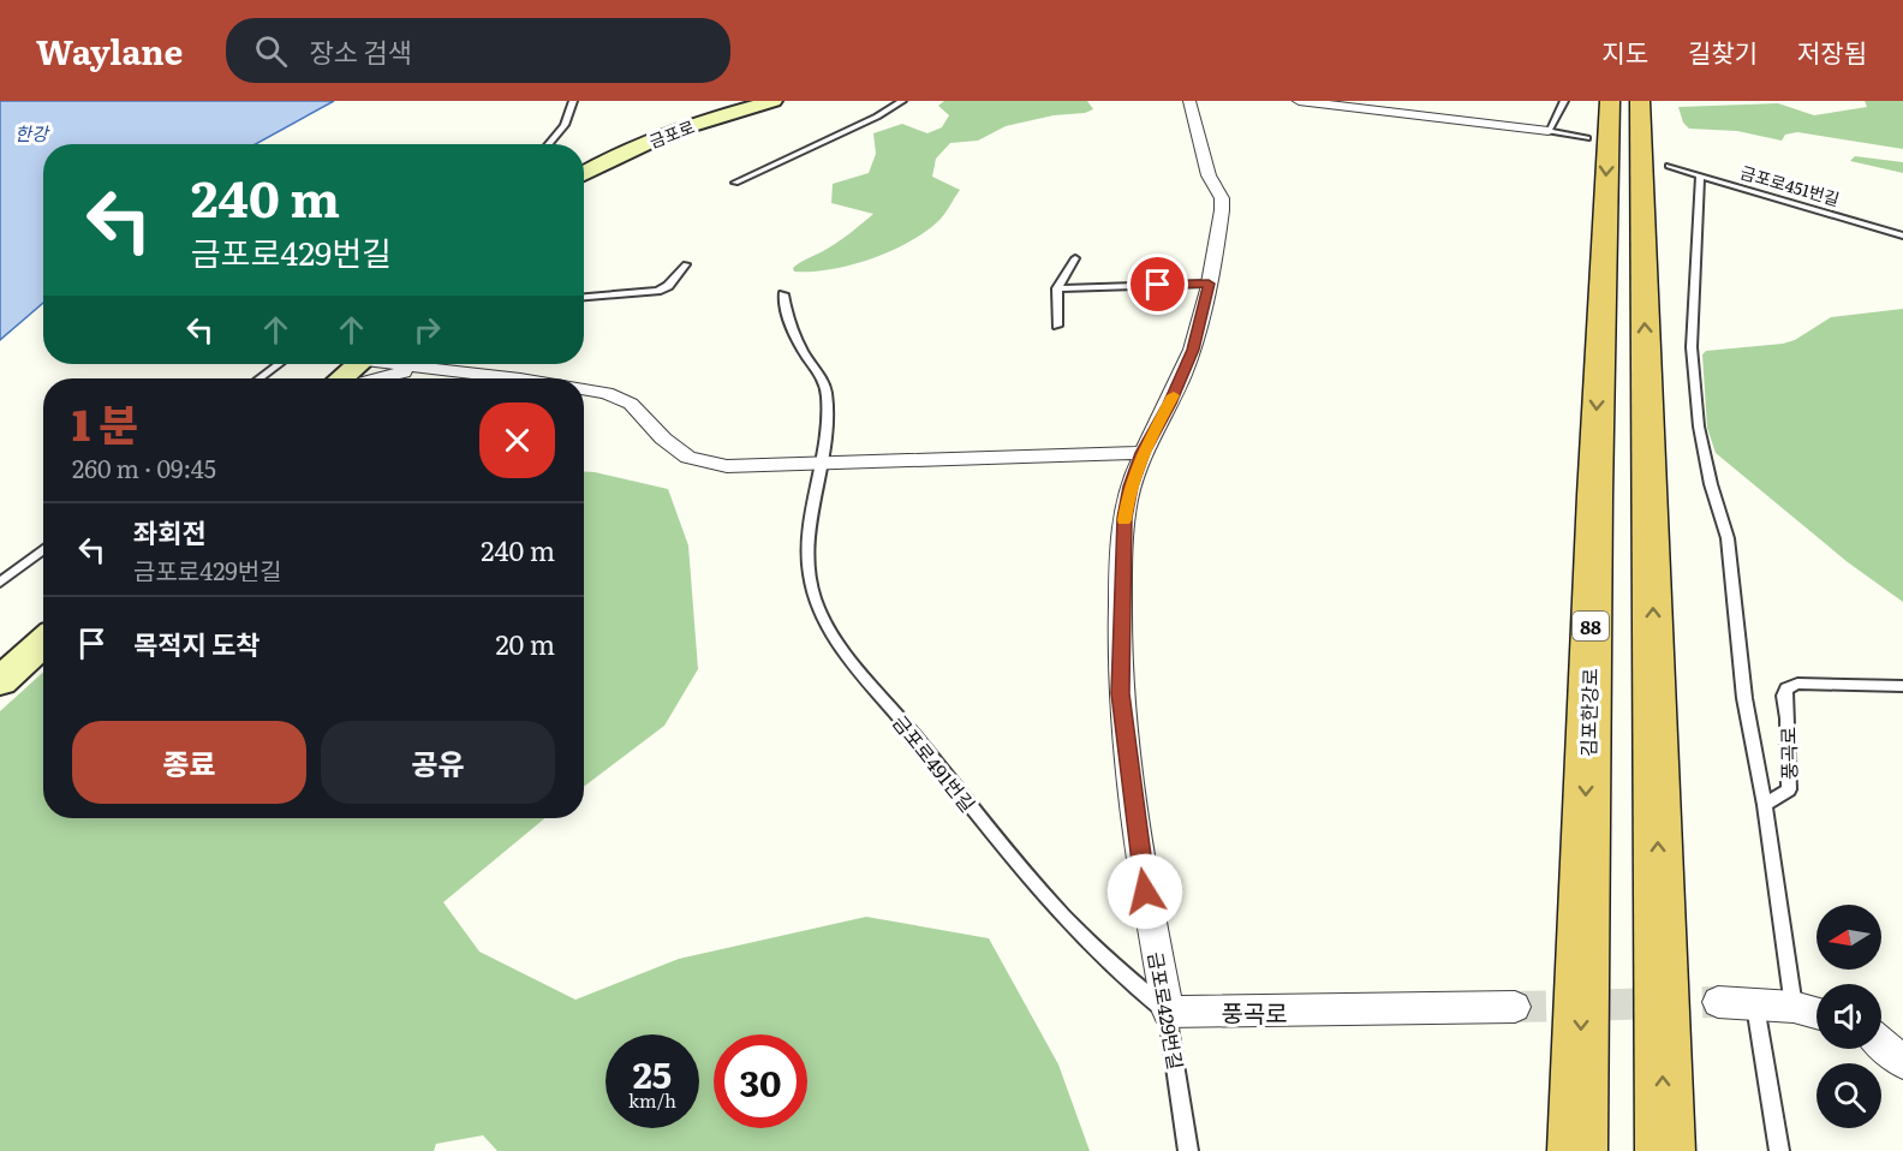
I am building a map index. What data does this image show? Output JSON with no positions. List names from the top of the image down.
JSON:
{
  "streets": {
    "highway": ["88", "김포한강로"],
    "main road": ["금포로"],
    "street": ["풍곡로", "금포로429번길"],
    "lane": ["금포로451번길", "금포로491번길"]
  },
  "crossings": [
    ["풍곡로", "금포로491번길"],
    ["풍곡로", "금포로429번길"],
    ["금포로491번길", "금포로429번길"]
  ],
  "water": ["한강"],
  "north": "left",
  "page": {
    "header": "Waylane",
    "search": "장소 검색",
    "nav": ["지도", "길찾기", "저장됨"],
    "turn": ["240 m", "금포로429번길"],
    "heading": ["1 분", "260 m · 09:45"],
    "list": [
      {
        "name": "좌회전",
        "note": "금포로429번길",
        "value": "240 m"
      },
      {
        "name": "목적지 도착",
        "value": "20 m"
      }
    ],
    "buttons": ["종료", "공유"],
    "speed": "25 km/h",
    "limit": "30"
  }
}
